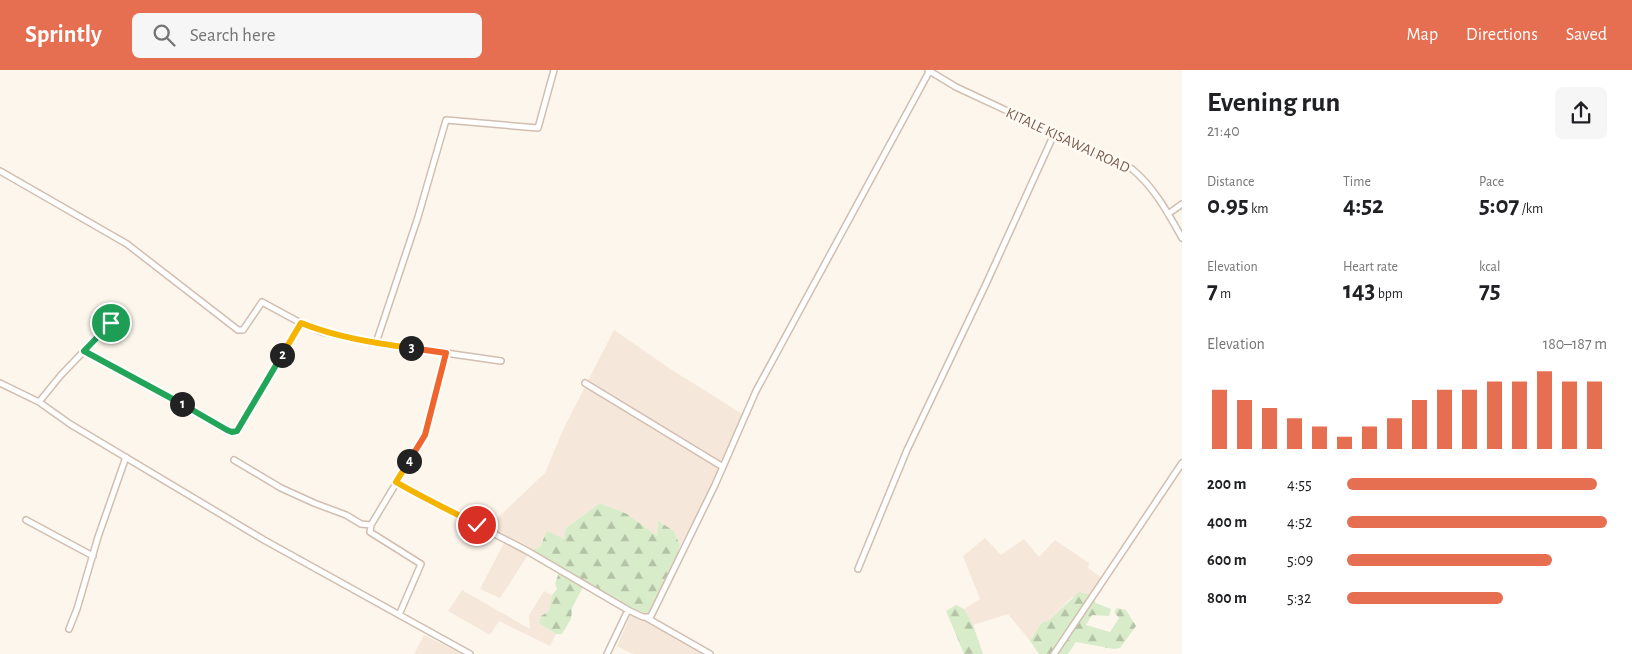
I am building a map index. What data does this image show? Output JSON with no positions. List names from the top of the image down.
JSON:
{
  "streets": {
    "street": ["KITALE KISAWAI ROAD"]
  },
  "page": {
    "header": "Sprintly",
    "search": "Search here",
    "nav": ["Map", "Directions", "Saved"],
    "heading": ["Evening run", "21:40"],
    "stats": [
      ["Distance", "0.95 km"],
      ["Time", "4:52"],
      ["Pace", "5:07 /km"],
      ["Elevation", "7 m"],
      ["Heart rate", "143 bpm"],
      ["kcal", "75"]
    ],
    "chart": ["Elevation", "180–187 m"],
    "pins": [
      "3",
      "2",
      "1",
      "4"
    ],
    "list": [
      {
        "name": "200 m",
        "note": "4:55"
      },
      {
        "name": "400 m",
        "note": "4:52"
      },
      {
        "name": "600 m",
        "note": "5:09"
      },
      {
        "name": "800 m",
        "note": "5:32"
      }
    ]
  }
}
